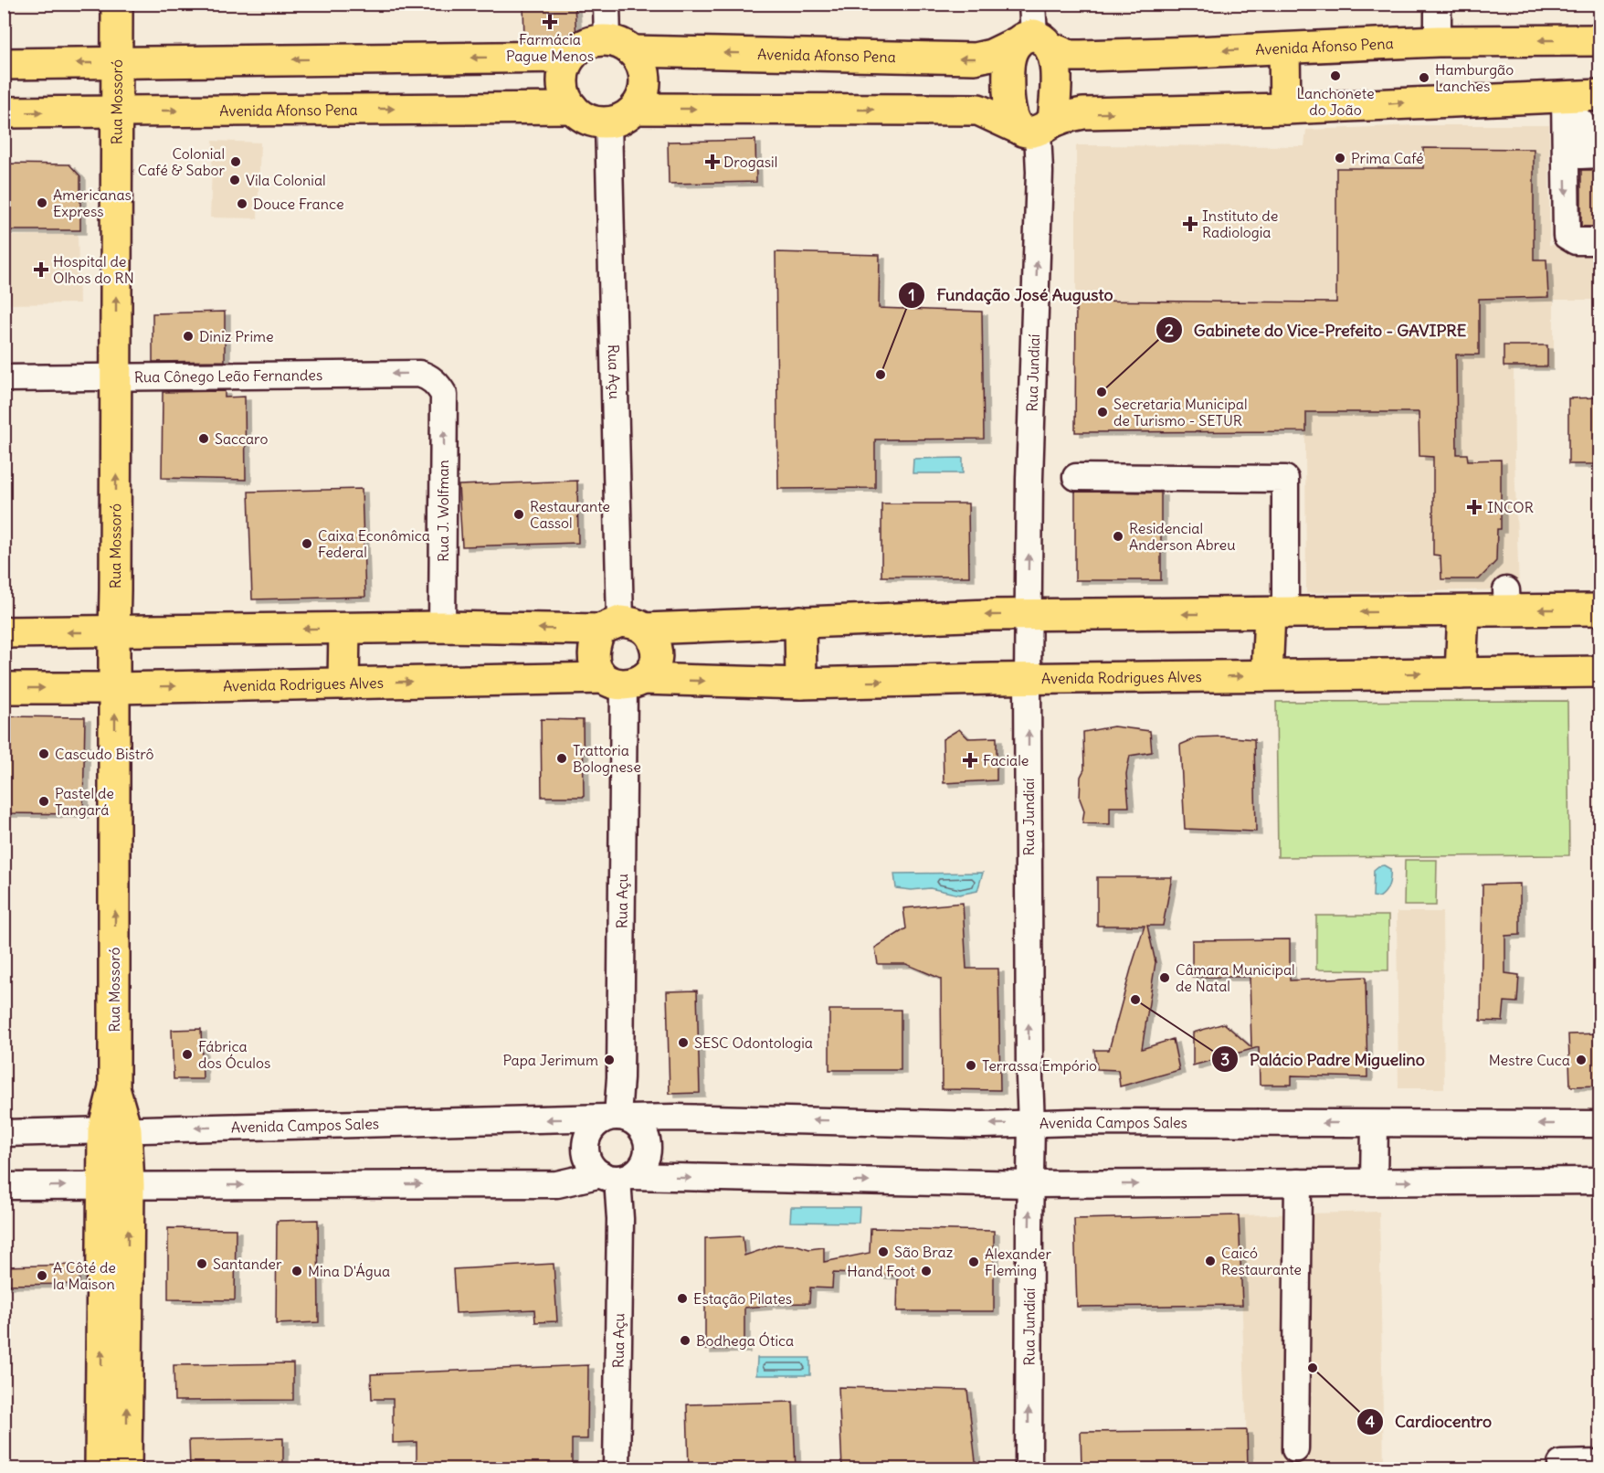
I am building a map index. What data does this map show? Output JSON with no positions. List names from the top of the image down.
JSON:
{
  "streets": {
    "main road": ["Avenida Afonso Pena", "Rua Mossoró", "Avenida Rodrigues Alves"],
    "street": [
      "Rua Açu",
      "Rua Jundiaí",
      "Rua Cônego Leão Fernandes",
      "Rua J. Wolfman",
      "Avenida Campos Sales"
    ]
  },
  "crossings": [
    ["Avenida Afonso Pena", "Rua Mossoró"],
    ["Avenida Afonso Pena", "Rua Açu"],
    ["Rua Mossoró", "Rua Cônego Leão Fernandes"],
    ["Rua Mossoró", "Avenida Rodrigues Alves"],
    ["Rua Mossoró", "Avenida Campos Sales"],
    ["Rua Açu", "Avenida Rodrigues Alves"],
    ["Rua Açu", "Avenida Campos Sales"],
    ["Rua Jundiaí", "Avenida Rodrigues Alves"],
    ["Rua Jundiaí", "Avenida Campos Sales"],
    ["Rua Cônego Leão Fernandes", "Rua J. Wolfman"]
  ],
  "one_way": [
    "Rua Mossoró",
    "Rua Jundiaí",
    "Rua Cônego Leão Fernandes",
    "Rua J. Wolfman"
  ],
  "places": {
    "health": [
      "Farmácia Pague Menos",
      "Drogasil",
      "Instituto de Radiologia",
      "Hospital de Olhos do RN",
      "INCOR",
      "Faciale"
    ],
    "other": [
      "Lanchonete do João",
      "Hamburgão Lanches",
      "Prima Café",
      "Colonial Café & Sabor",
      "Vila Colonial",
      "Americanas Express",
      "Douce France",
      "Diniz Prime",
      "Fundação José Augusto",
      "Gabinete do Vice-Prefeito - GAVIPRE",
      "Secretaria Municipal de Turismo - SETUR",
      "Saccaro",
      "Restaurante Cassol",
      "Residencial Anderson Abreu",
      "Caixa Econômica Federal",
      "Cascudo Bistrô",
      "Trattoria Bolognese",
      "Pastel de Tangará",
      "Câmara Municipal de Natal",
      "Palácio Padre Miguelino",
      "SESC Odontologia",
      "Fábrica dos Óculos",
      "Papa Jerimum",
      "Mestre Cuca",
      "Terrassa Empório",
      "São Braz",
      "Caicó Restaurante",
      "Alexander Fleming",
      "Santander",
      "Mina D'Água",
      "Hand Foot",
      "A Côté de la Maison",
      "Estação Pilates",
      "Bodhega Ótica",
      "Cardiocentro"
    ]
  }
}
